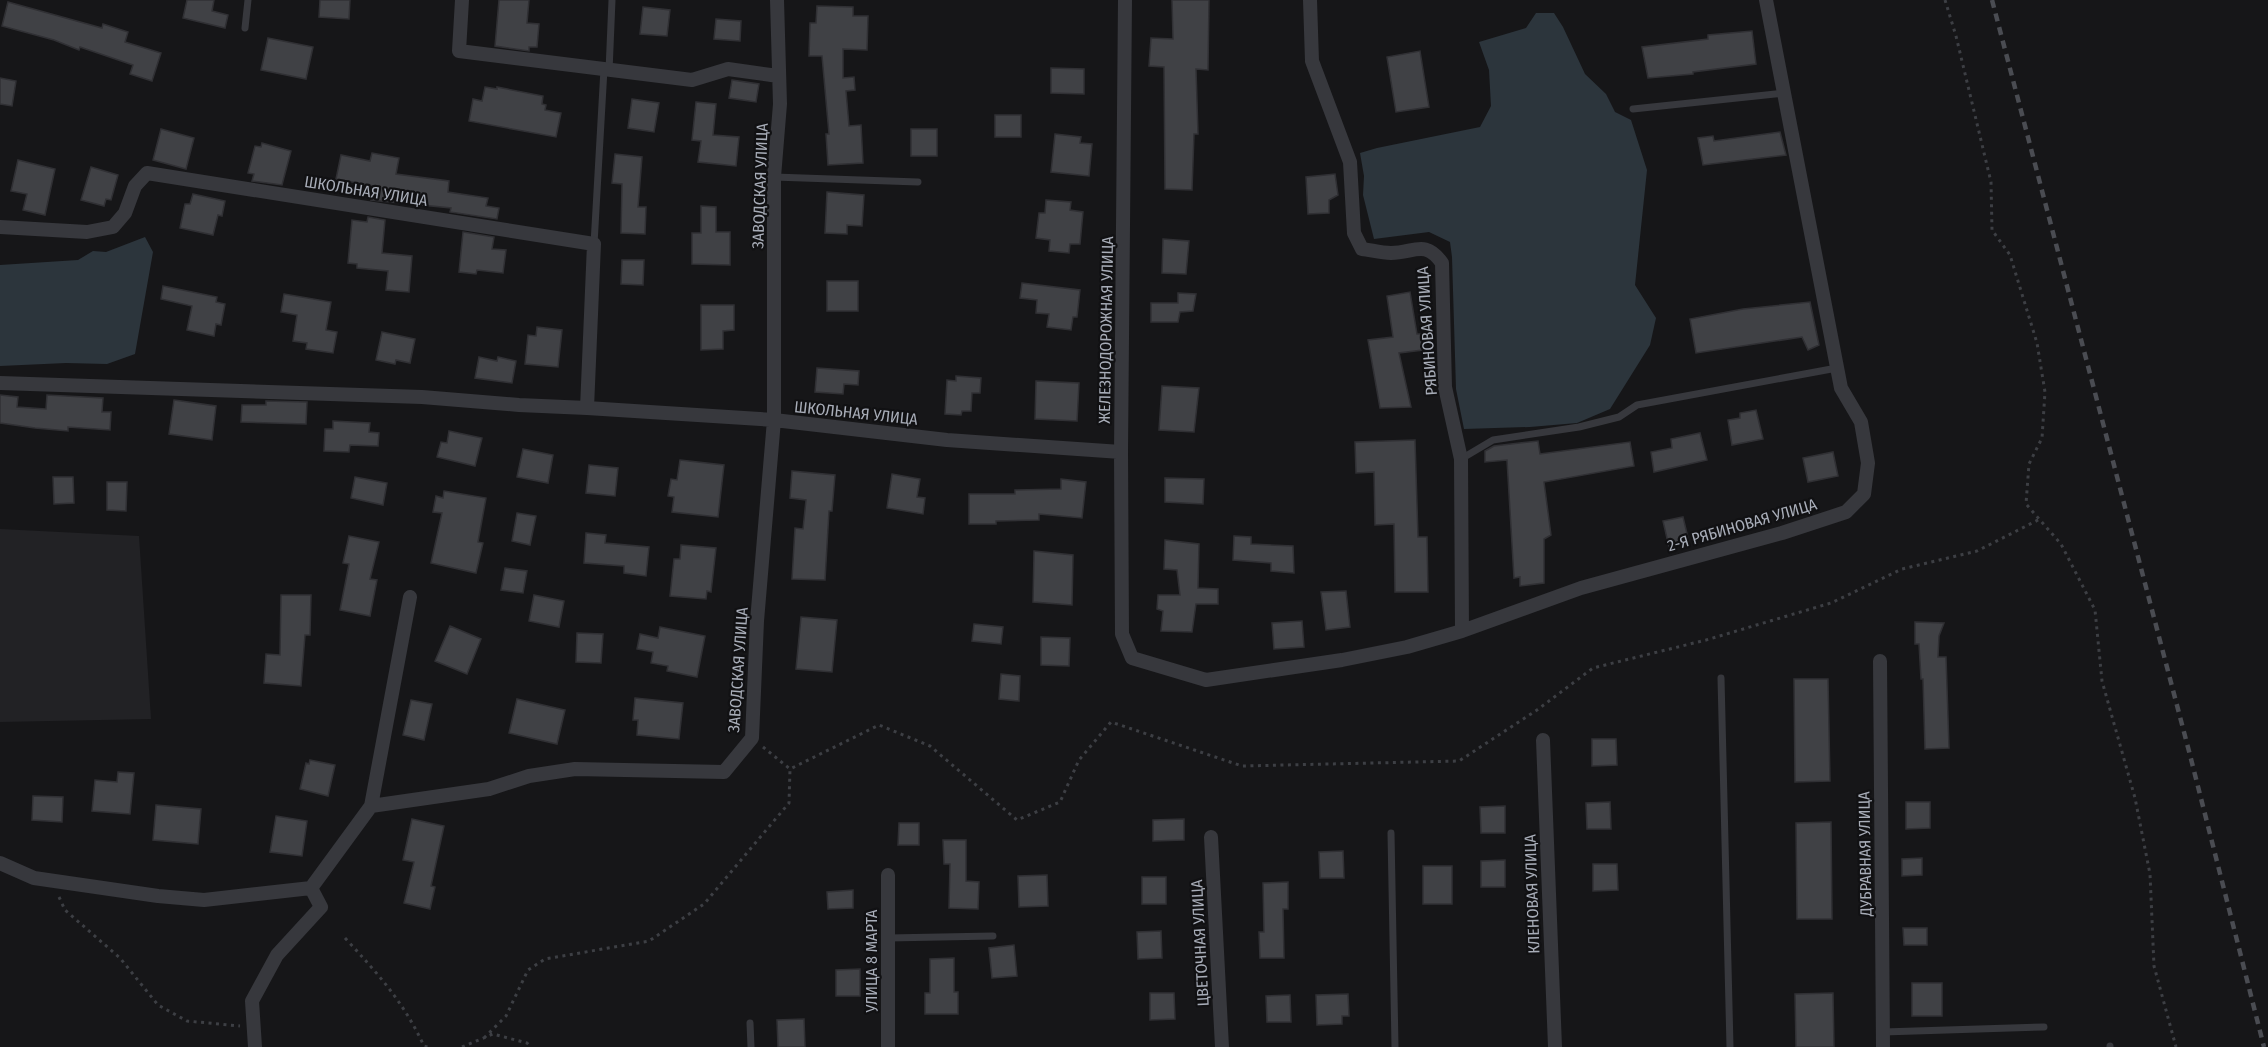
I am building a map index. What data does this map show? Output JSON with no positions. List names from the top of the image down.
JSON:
{
  "streets": {
    "street": [
      "ЗАВОДСКАЯ УЛИЦА",
      "ШКОЛЬНАЯ УЛИЦА",
      "ЖЕЛЕЗНОДОРОЖНАЯ УЛИЦА",
      "РЯБИНОВАЯ УЛИЦА",
      "2-Я РЯБИНОВАЯ УЛИЦА",
      "ДУБРАВНАЯ УЛИЦА",
      "КЛЕНОВАЯ УЛИЦА",
      "ЦВЕТОЧНАЯ УЛИЦА",
      "УЛИЦА 8 МАРТА"
    ]
  },
  "crossings": [
    ["ЗАВОДСКАЯ УЛИЦА", "ШКОЛЬНАЯ УЛИЦА"],
    ["ШКОЛЬНАЯ УЛИЦА", "ЖЕЛЕЗНОДОРОЖНАЯ УЛИЦА"],
    ["ЖЕЛЕЗНОДОРОЖНАЯ УЛИЦА", "2-Я РЯБИНОВАЯ УЛИЦА"],
    ["РЯБИНОВАЯ УЛИЦА", "2-Я РЯБИНОВАЯ УЛИЦА"]
  ]
}
